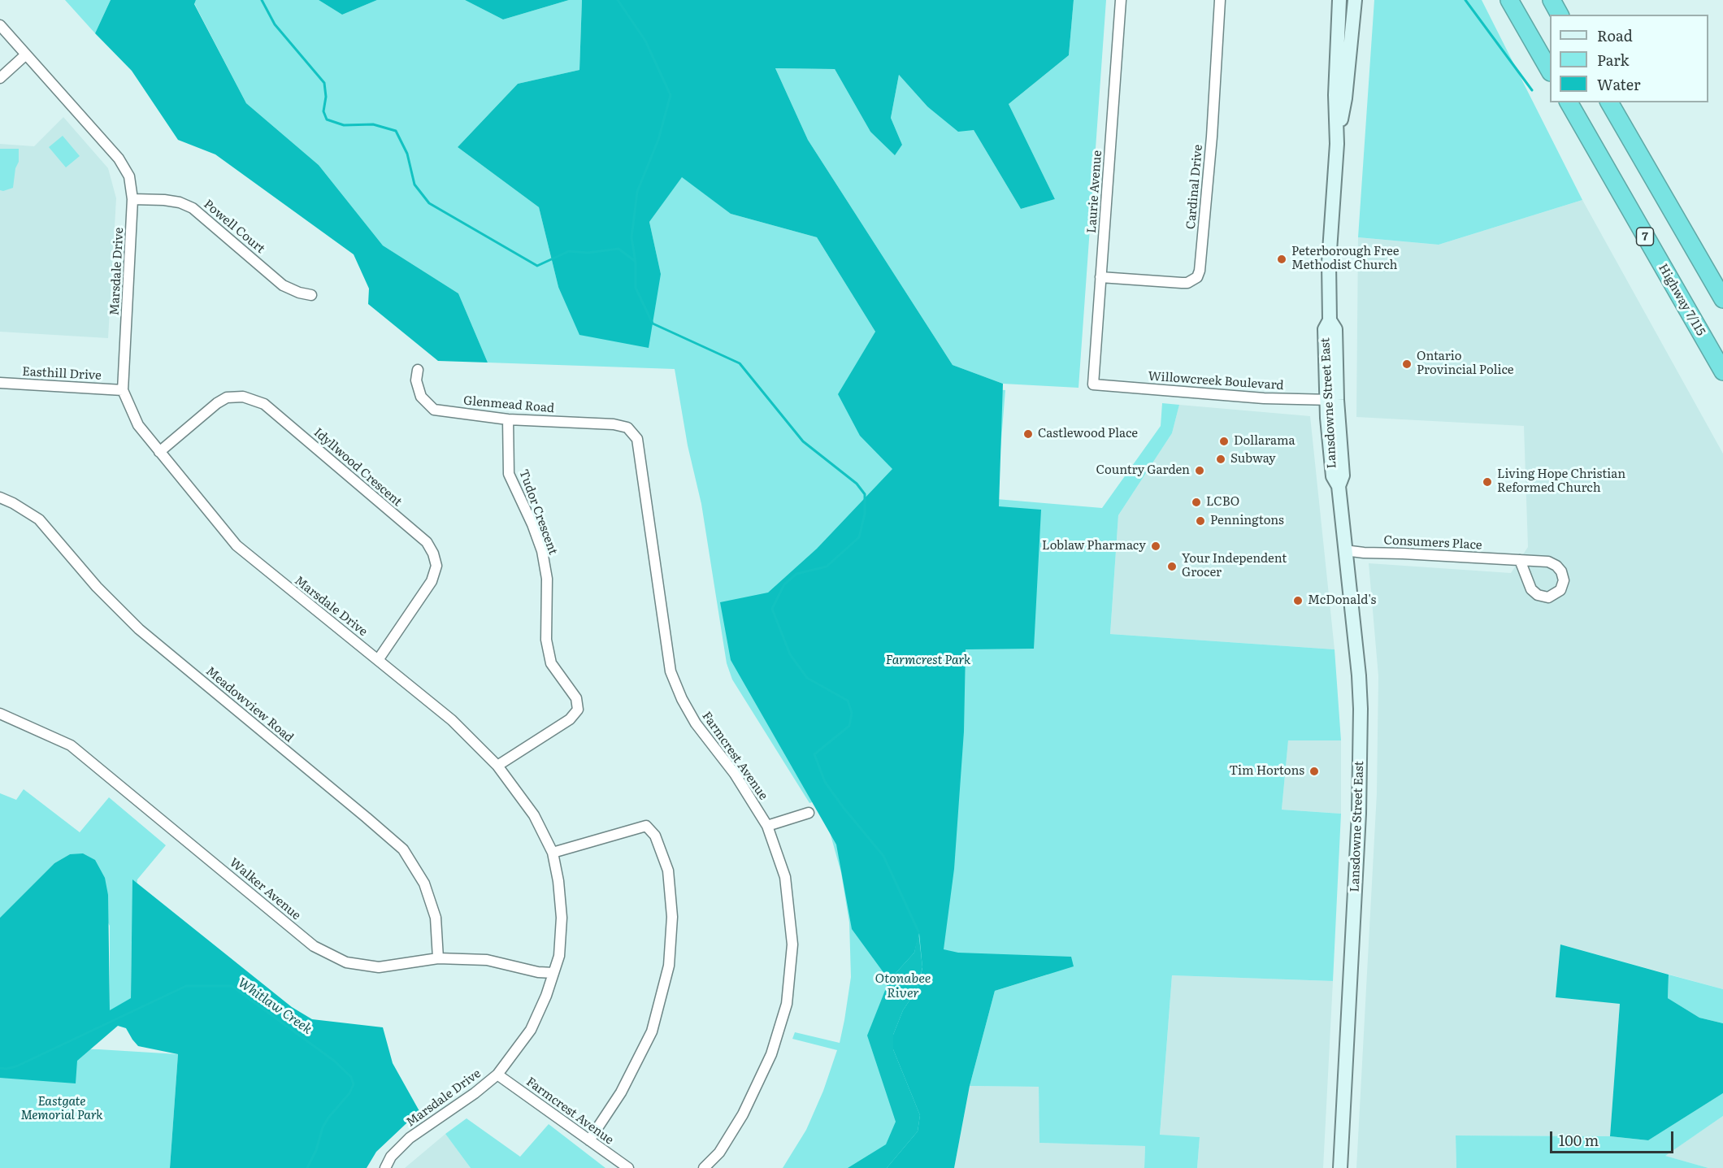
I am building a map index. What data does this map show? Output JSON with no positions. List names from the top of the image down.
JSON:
{
  "streets": {
    "highway": ["7", "Highway 7/115"],
    "main road": ["Lansdowne Street East"],
    "street": [
      "Cardinal Drive",
      "Laurie Avenue",
      "Powell Court",
      "Marsdale Drive",
      "Easthill Drive",
      "Willowcreek Boulevard",
      "Glenmead Road",
      "Idyllwood Crescent",
      "Tudor Crescent",
      "Consumers Place",
      "Meadowview Road",
      "Farmcrest Avenue",
      "Walker Avenue"
    ]
  },
  "crossings": [
    ["Cardinal Drive", "Laurie Avenue"],
    ["Laurie Avenue", "Willowcreek Boulevard"],
    ["Powell Court", "Marsdale Drive"],
    ["Marsdale Drive", "Easthill Drive"],
    ["Marsdale Drive", "Idyllwood Crescent"],
    ["Marsdale Drive", "Tudor Crescent"],
    ["Marsdale Drive", "Farmcrest Avenue"],
    ["Marsdale Drive", "Walker Avenue"],
    ["Willowcreek Boulevard", "Lansdowne Street East"],
    ["Lansdowne Street East", "Consumers Place"],
    ["Glenmead Road", "Tudor Crescent"],
    ["Glenmead Road", "Farmcrest Avenue"],
    ["Meadowview Road", "Walker Avenue"]
  ],
  "water": ["Otonabee River", "Whitlaw Creek"],
  "parks": ["Farmcrest Park", "Eastgate Memorial Park"],
  "places": [
    "Peterborough Free Methodist Church",
    "Ontario Provincial Police",
    "Castlewood Place",
    "Dollarama",
    "Subway",
    "Country Garden",
    "Living Hope Christian Reformed Church",
    "LCBO",
    "Penningtons",
    "Loblaw Pharmacy",
    "Your Independent Grocer",
    "McDonald's",
    "Tim Hortons"
  ],
  "legend": ["Road", "Park", "Water"],
  "scale_bar": "100 m"
}
